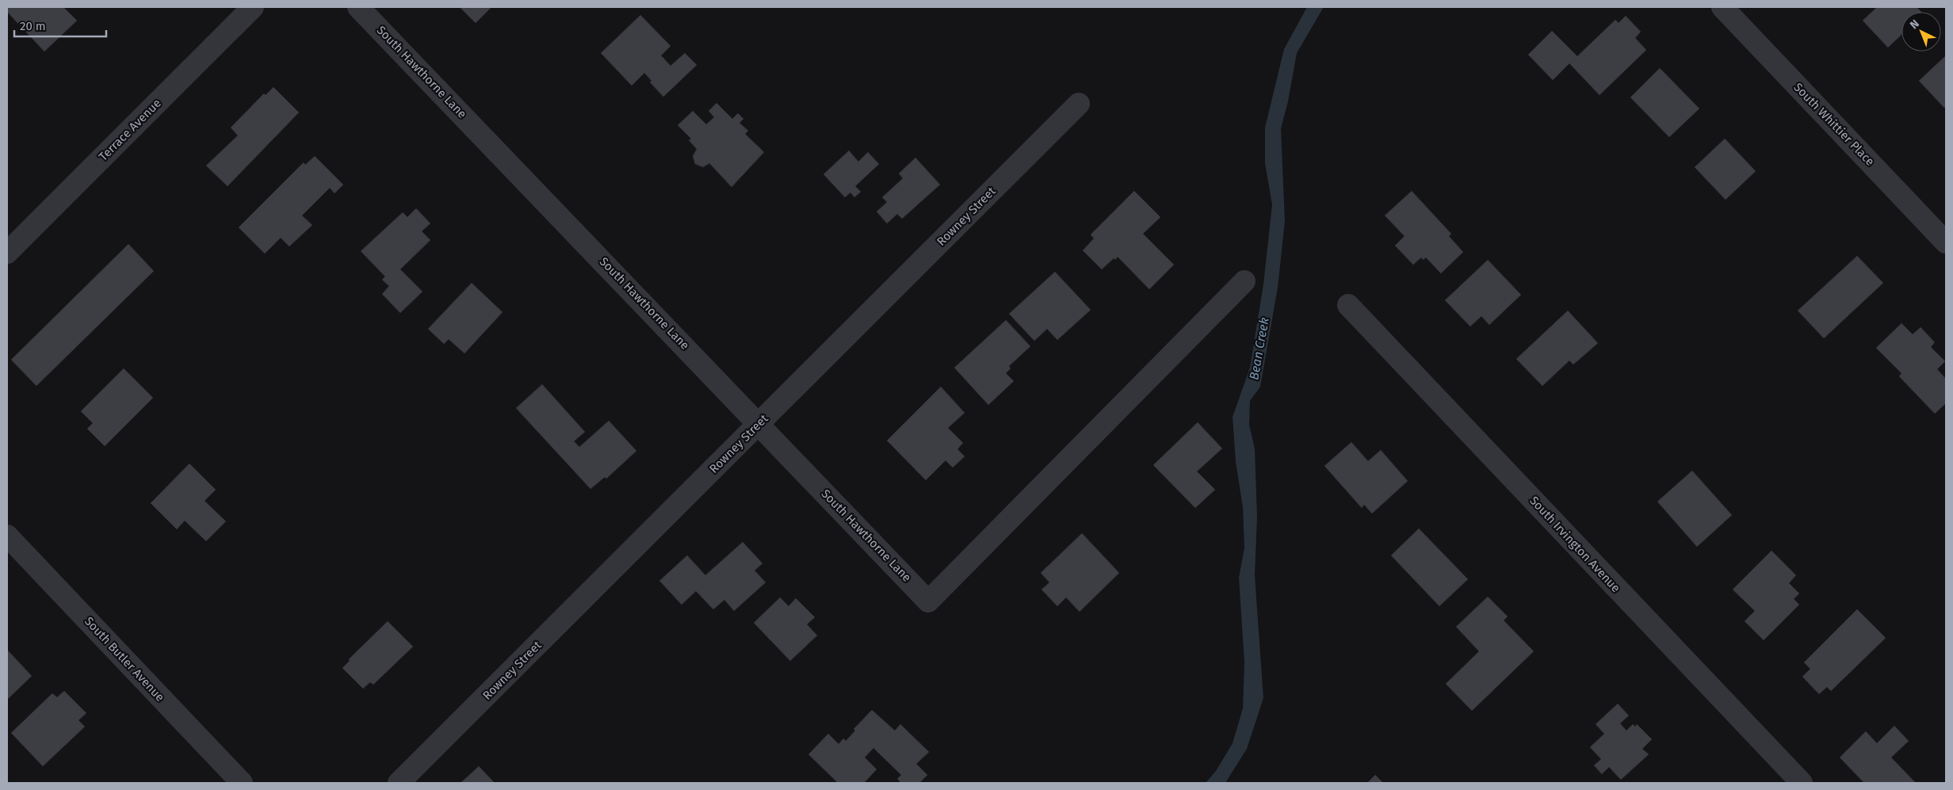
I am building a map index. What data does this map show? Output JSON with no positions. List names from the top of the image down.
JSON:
{
  "streets": {
    "street": [
      "South Hawthorne Lane",
      "South Whittier Place",
      "Terrace Avenue",
      "Rowney Street",
      "South Irvington Avenue",
      "South Butler Avenue"
    ]
  },
  "crossings": [
    ["South Hawthorne Lane", "Rowney Street"]
  ],
  "water": ["Bean Creek"],
  "scale_bar": "20 m",
  "north": "top left"
}
